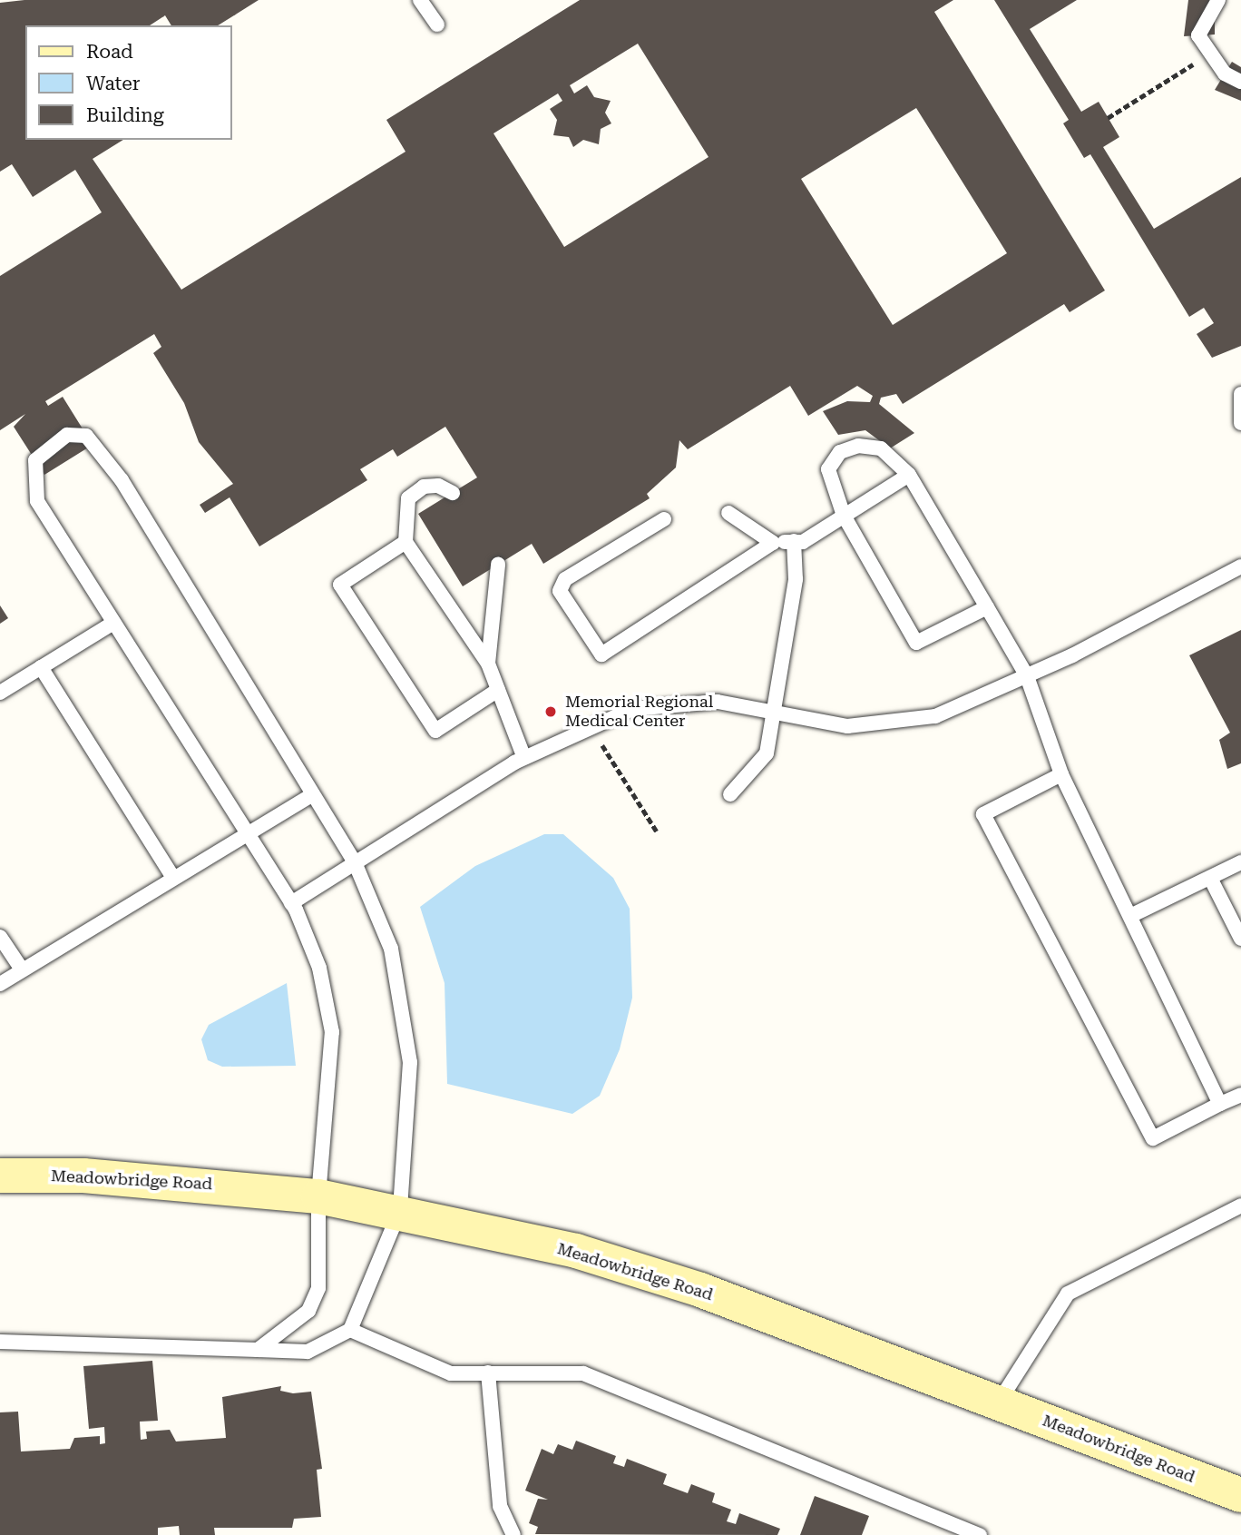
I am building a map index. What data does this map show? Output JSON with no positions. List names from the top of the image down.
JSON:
{
  "streets": {
    "main road": ["Meadowbridge Road"]
  },
  "places": ["Memorial Regional Medical Center"],
  "legend": ["Road", "Water", "Building"]
}
